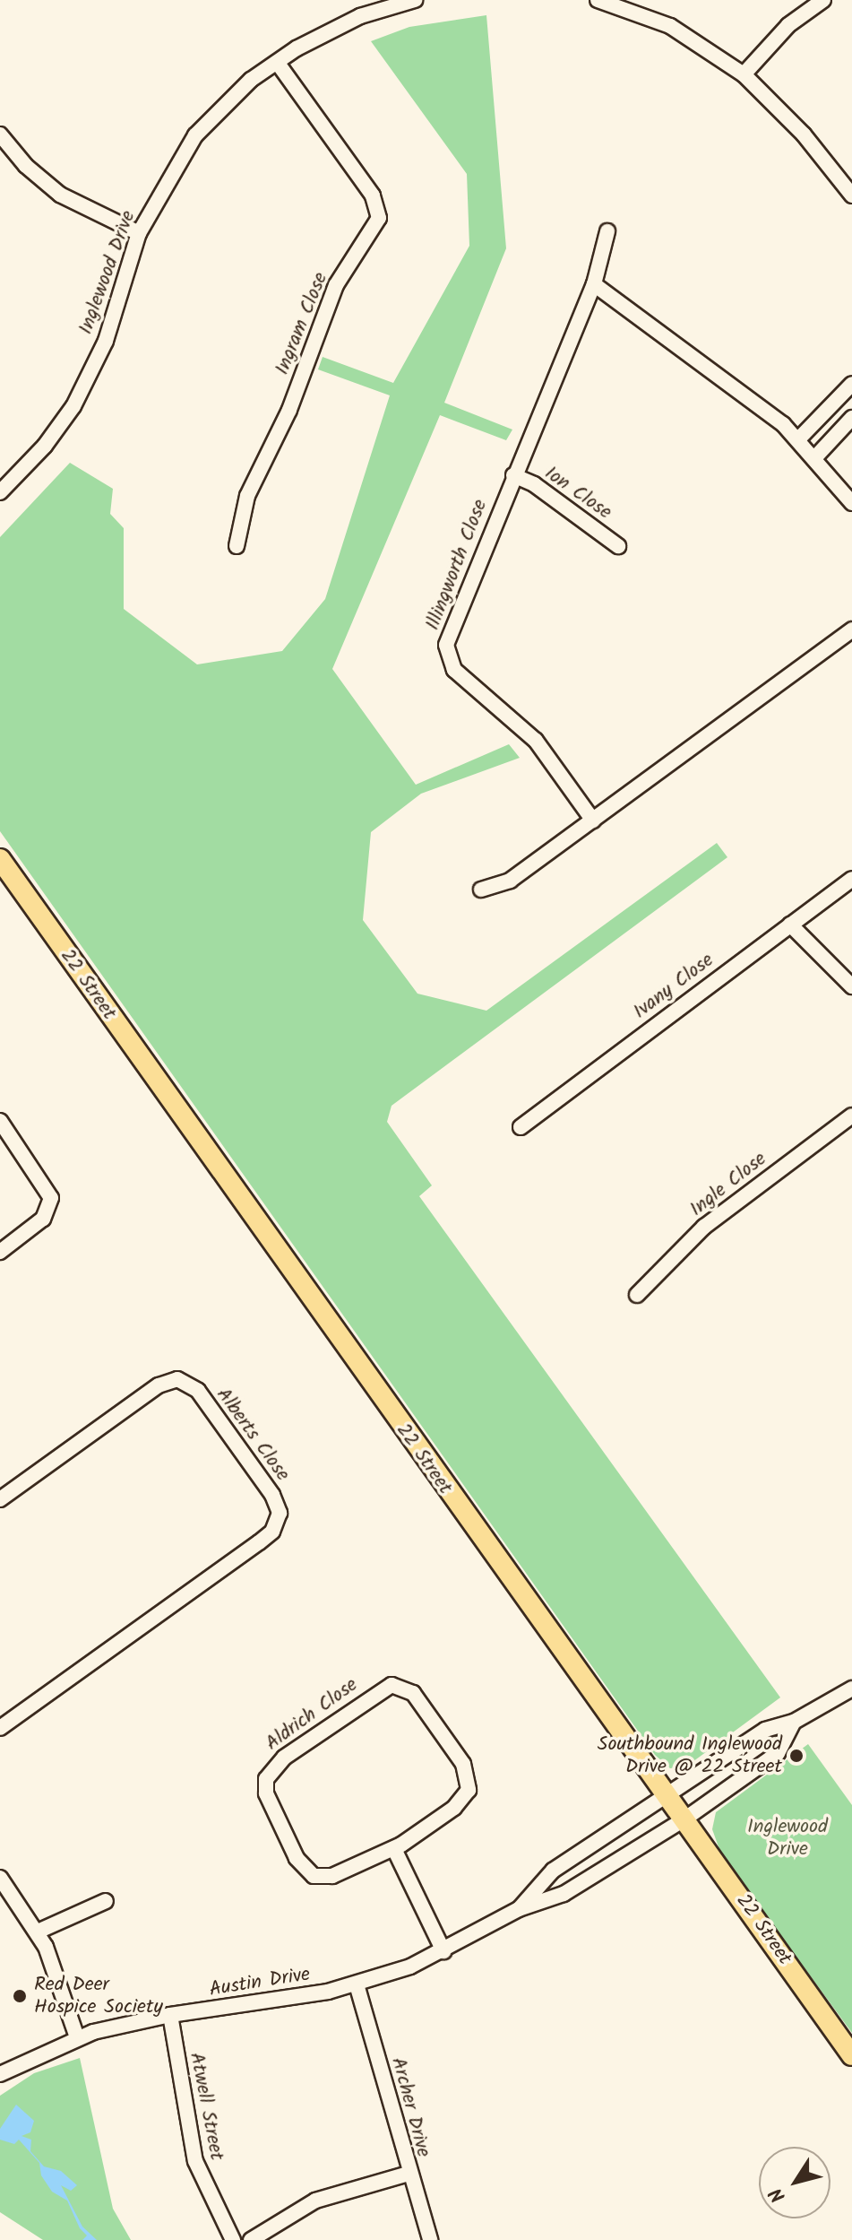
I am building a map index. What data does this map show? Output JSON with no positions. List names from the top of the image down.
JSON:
{
  "streets": {
    "main road": ["22 Street"],
    "street": [
      "Inglewood Drive",
      "Ingram Close",
      "Ion Close",
      "Illingworth Close",
      "Ivany Close",
      "Ingle Close",
      "Alberts Close",
      "Aldrich Close",
      "Austin Drive",
      "Atwell Street",
      "Archer Drive"
    ]
  },
  "crossings": [
    ["Inglewood Drive", "Ingram Close"],
    ["Ion Close", "Illingworth Close"],
    ["22 Street", "Austin Drive"],
    ["Austin Drive", "Atwell Street"],
    ["Austin Drive", "Archer Drive"]
  ],
  "parks": ["Inglewood Drive"],
  "places": ["Southbound Inglewood Drive @ 22 Street", "Red Deer Hospice Society"],
  "north": "bottom left"
}
